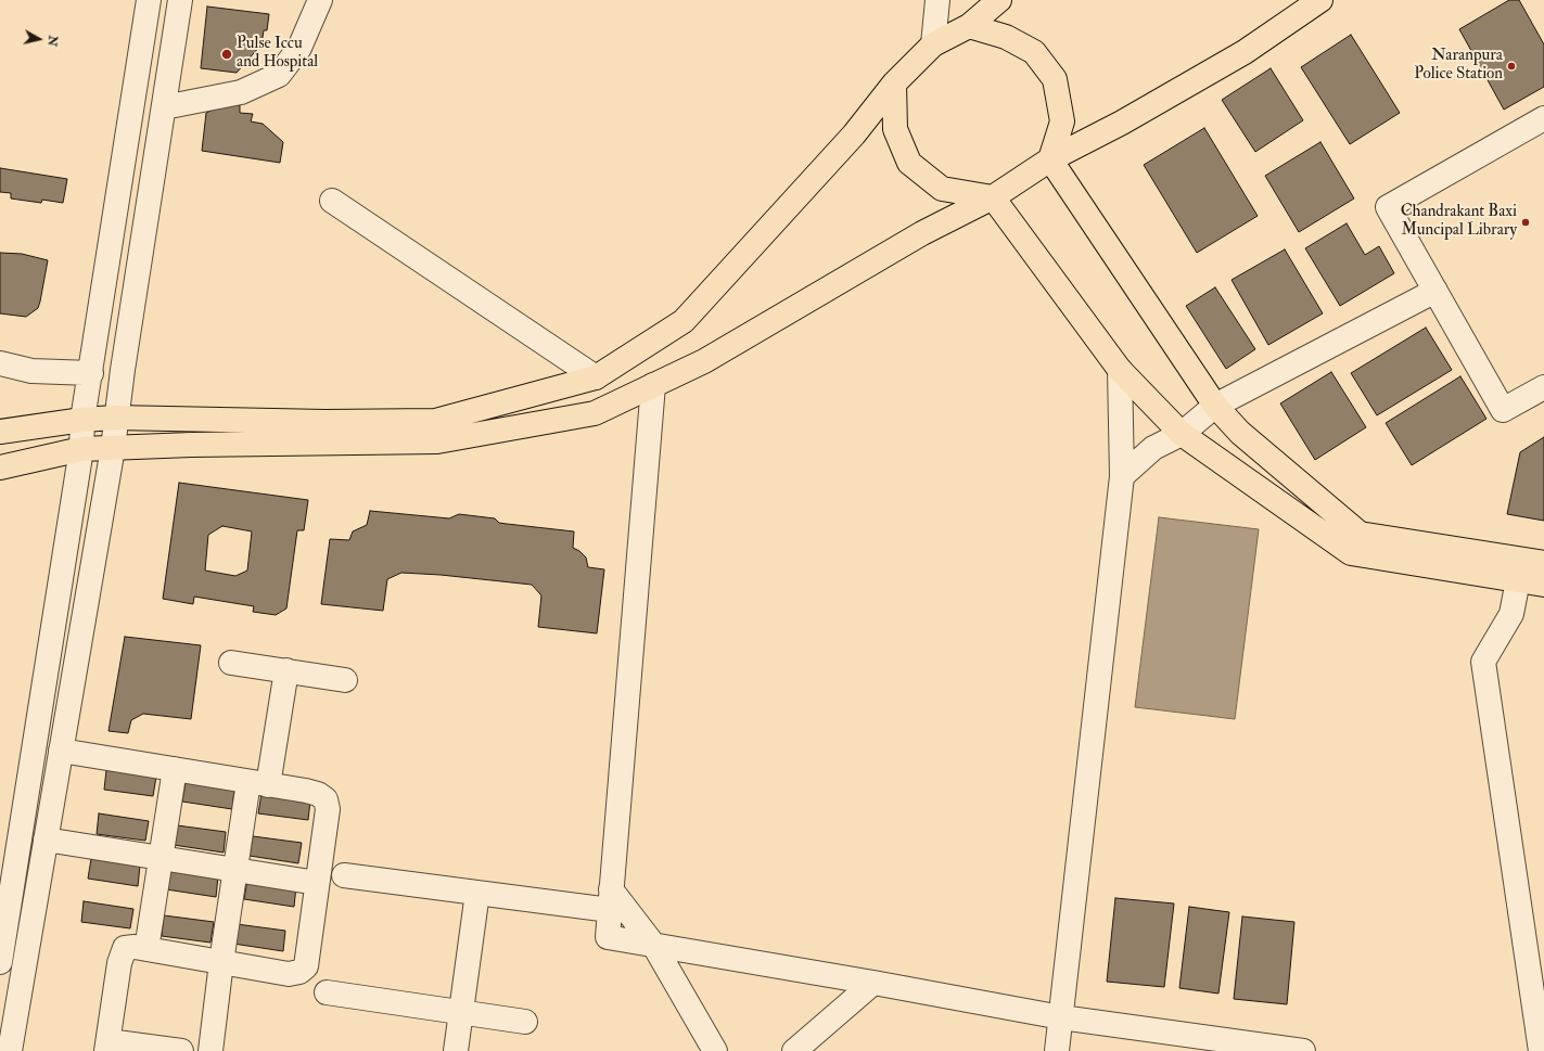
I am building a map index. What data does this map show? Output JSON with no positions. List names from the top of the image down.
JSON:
{
  "places": ["Pulse Iccu and Hospital", "Naranpura Police Station", "Chandrakant Baxi Muncipal Library"],
  "north": "right"
}
